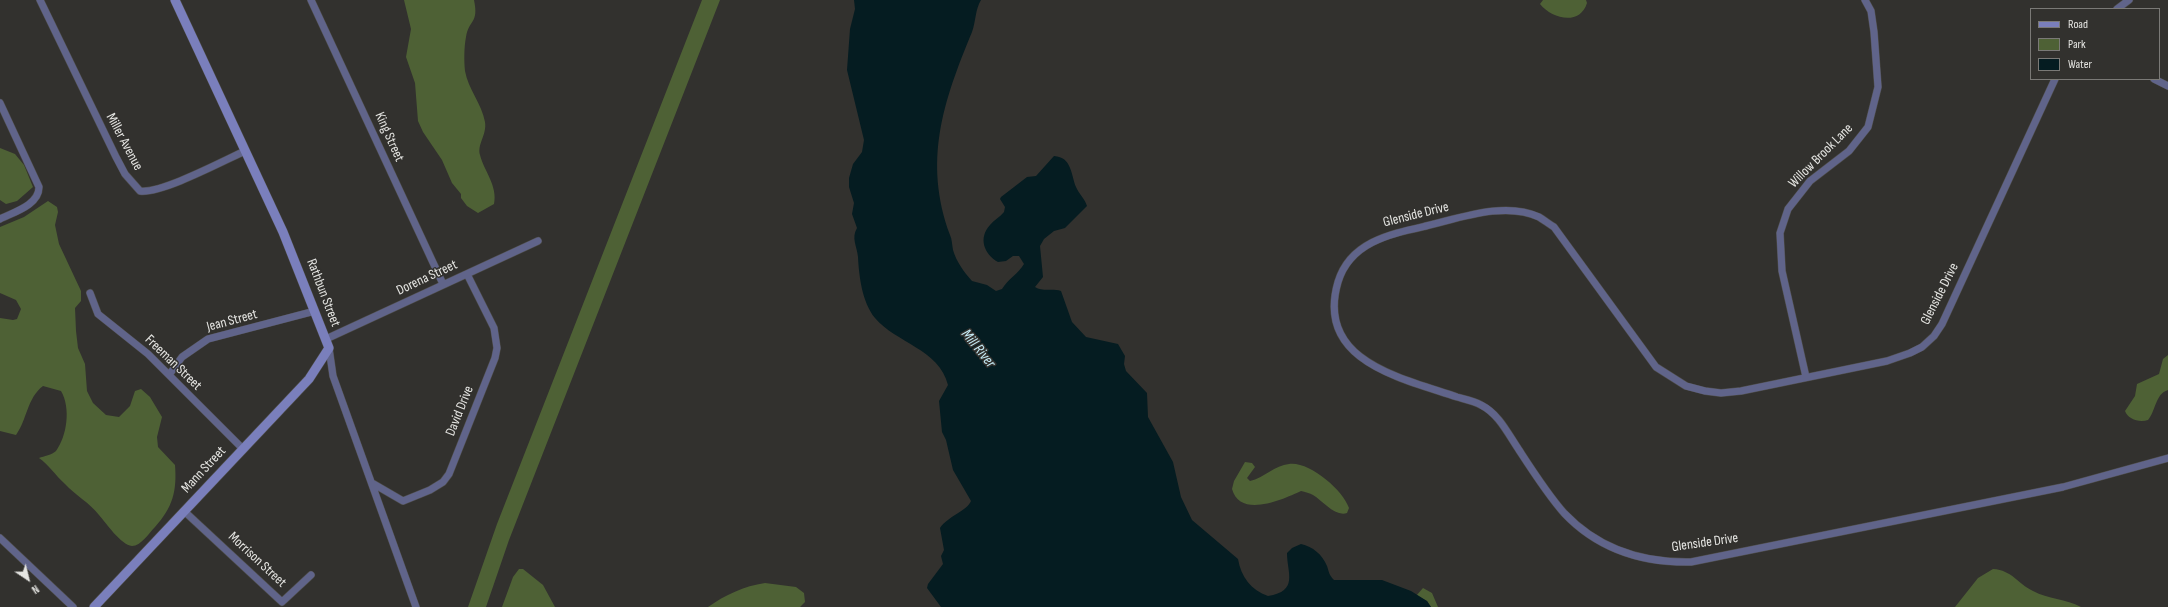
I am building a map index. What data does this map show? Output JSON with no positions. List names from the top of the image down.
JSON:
{
  "streets": {
    "street": [
      "King Street",
      "Miller Avenue",
      "Willow Brook Lane",
      "Glenside Drive",
      "Dorena Street",
      "Rathbun Street",
      "Jean Street",
      "Freeman Street",
      "David Drive",
      "Mann Street",
      "Morrison Street"
    ]
  },
  "crossings": [
    ["King Street", "Dorena Street"],
    ["Miller Avenue", "Rathbun Street"],
    ["Willow Brook Lane", "Glenside Drive"],
    ["Dorena Street", "Rathbun Street"],
    ["Dorena Street", "David Drive"],
    ["Dorena Street", "Mann Street"],
    ["Rathbun Street", "Jean Street"],
    ["Rathbun Street", "David Drive"],
    ["Rathbun Street", "Mann Street"],
    ["Jean Street", "Freeman Street"],
    ["Freeman Street", "Mann Street"],
    ["Mann Street", "Morrison Street"]
  ],
  "water": ["Mill River"],
  "legend": ["Road", "Park", "Water"],
  "north": "bottom right"
}
